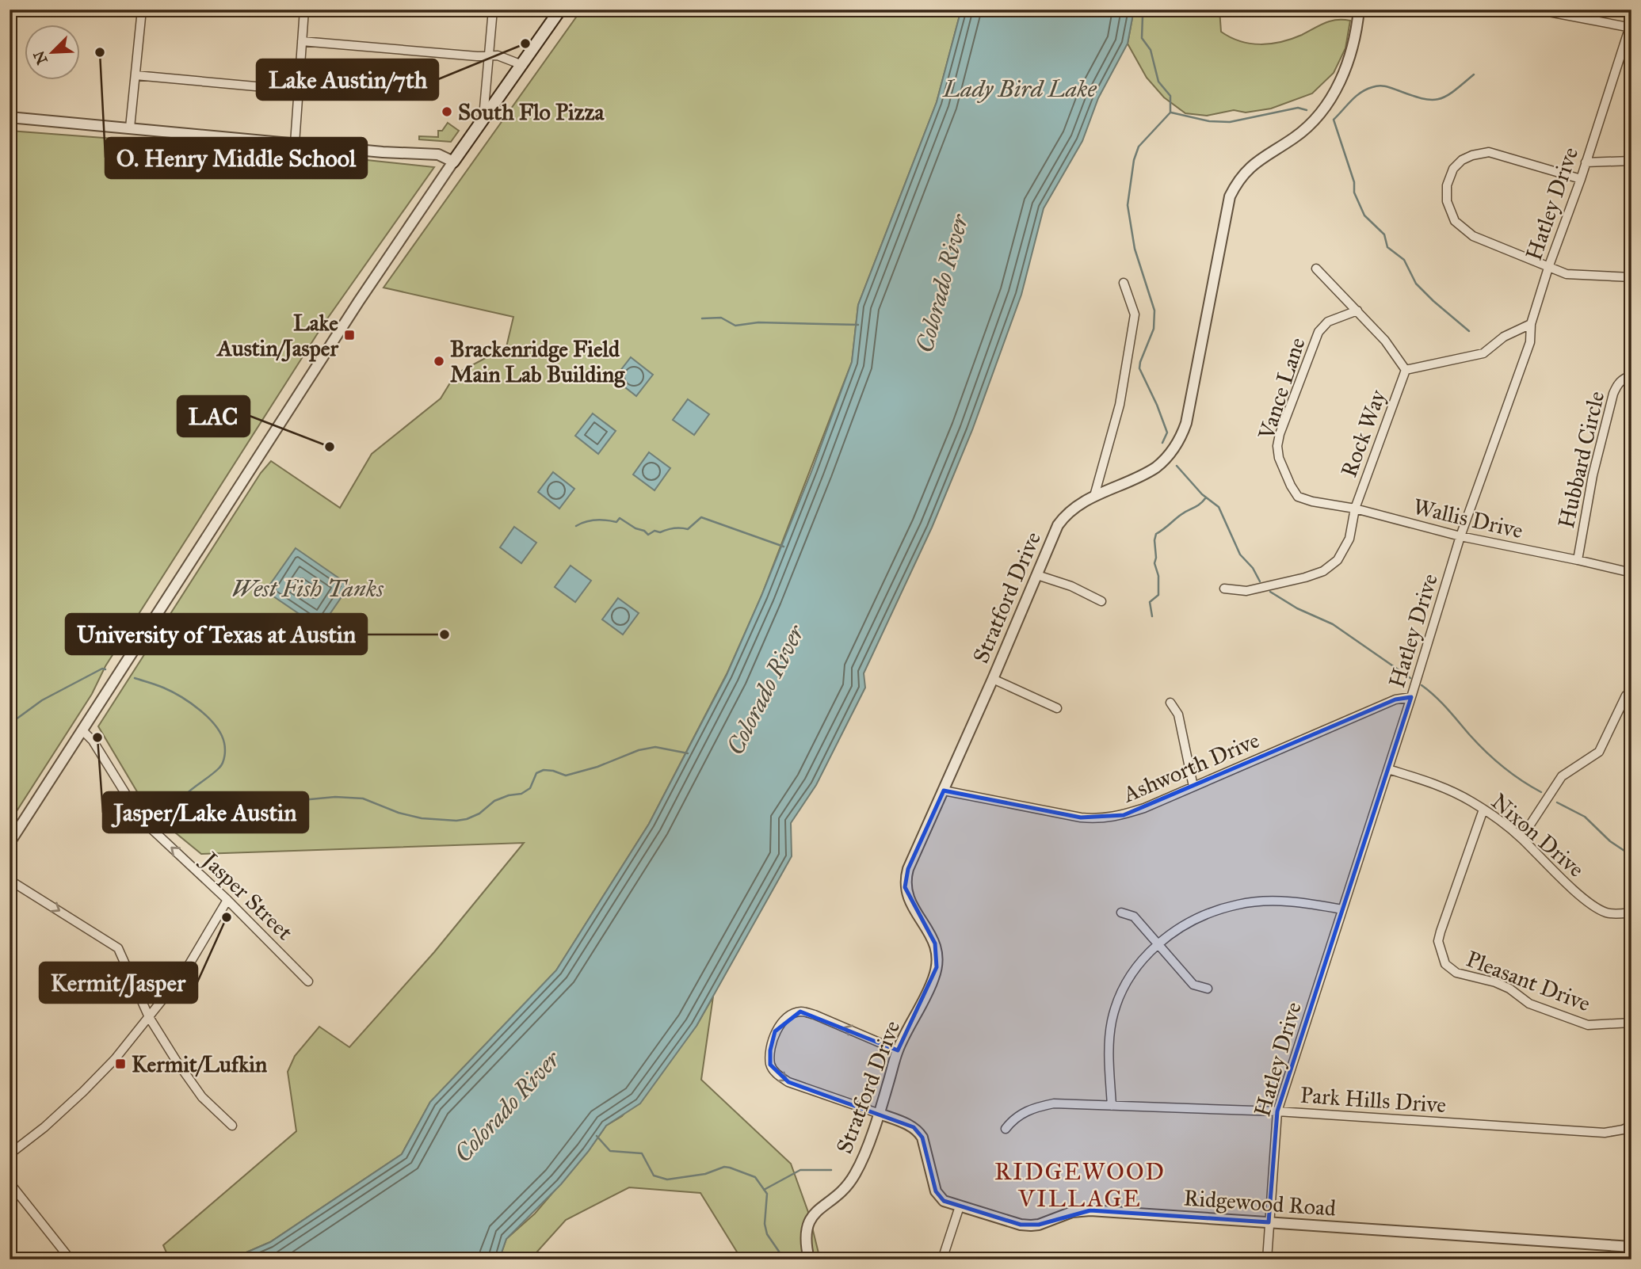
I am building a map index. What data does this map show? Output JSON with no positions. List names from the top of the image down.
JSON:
{
  "streets": {
    "street": [
      "Hatley Drive",
      "Vance Lane",
      "Rock Way",
      "Hubbard Circle",
      "Wallis Drive",
      "Stratford Drive",
      "Ashworth Drive",
      "Nixon Drive",
      "Jasper Street",
      "Pleasant Drive",
      "Park Hills Drive",
      "Ridgewood Road"
    ]
  },
  "crossings": [
    ["Hatley Drive", "Wallis Drive"],
    ["Hatley Drive", "Ashworth Drive"],
    ["Hatley Drive", "Nixon Drive"],
    ["Hatley Drive", "Park Hills Drive"],
    ["Hatley Drive", "Ridgewood Road"],
    ["Vance Lane", "Wallis Drive"],
    ["Rock Way", "Wallis Drive"],
    ["Hubbard Circle", "Wallis Drive"],
    ["Stratford Drive", "Ashworth Drive"],
    ["Stratford Drive", "Ridgewood Road"],
    ["Nixon Drive", "Pleasant Drive"]
  ],
  "one_way": ["Jasper Street"],
  "districts": ["RIDGEWOOD VILLAGE"],
  "water": ["Lady Bird Lake", "Colorado River", "West Fish Tanks"],
  "places": {
    "other": [
      "Lake Austin/7th",
      "O. Henry Middle School",
      "South Flo Pizza",
      "Brackenridge Field Main Lab Building",
      "LAC",
      "University of Texas at Austin",
      "Jasper/Lake Austin",
      "Kermit/Jasper"
    ],
    "transit": ["Lake Austin/Jasper", "Kermit/Lufkin"]
  },
  "north": "bottom left"
}
